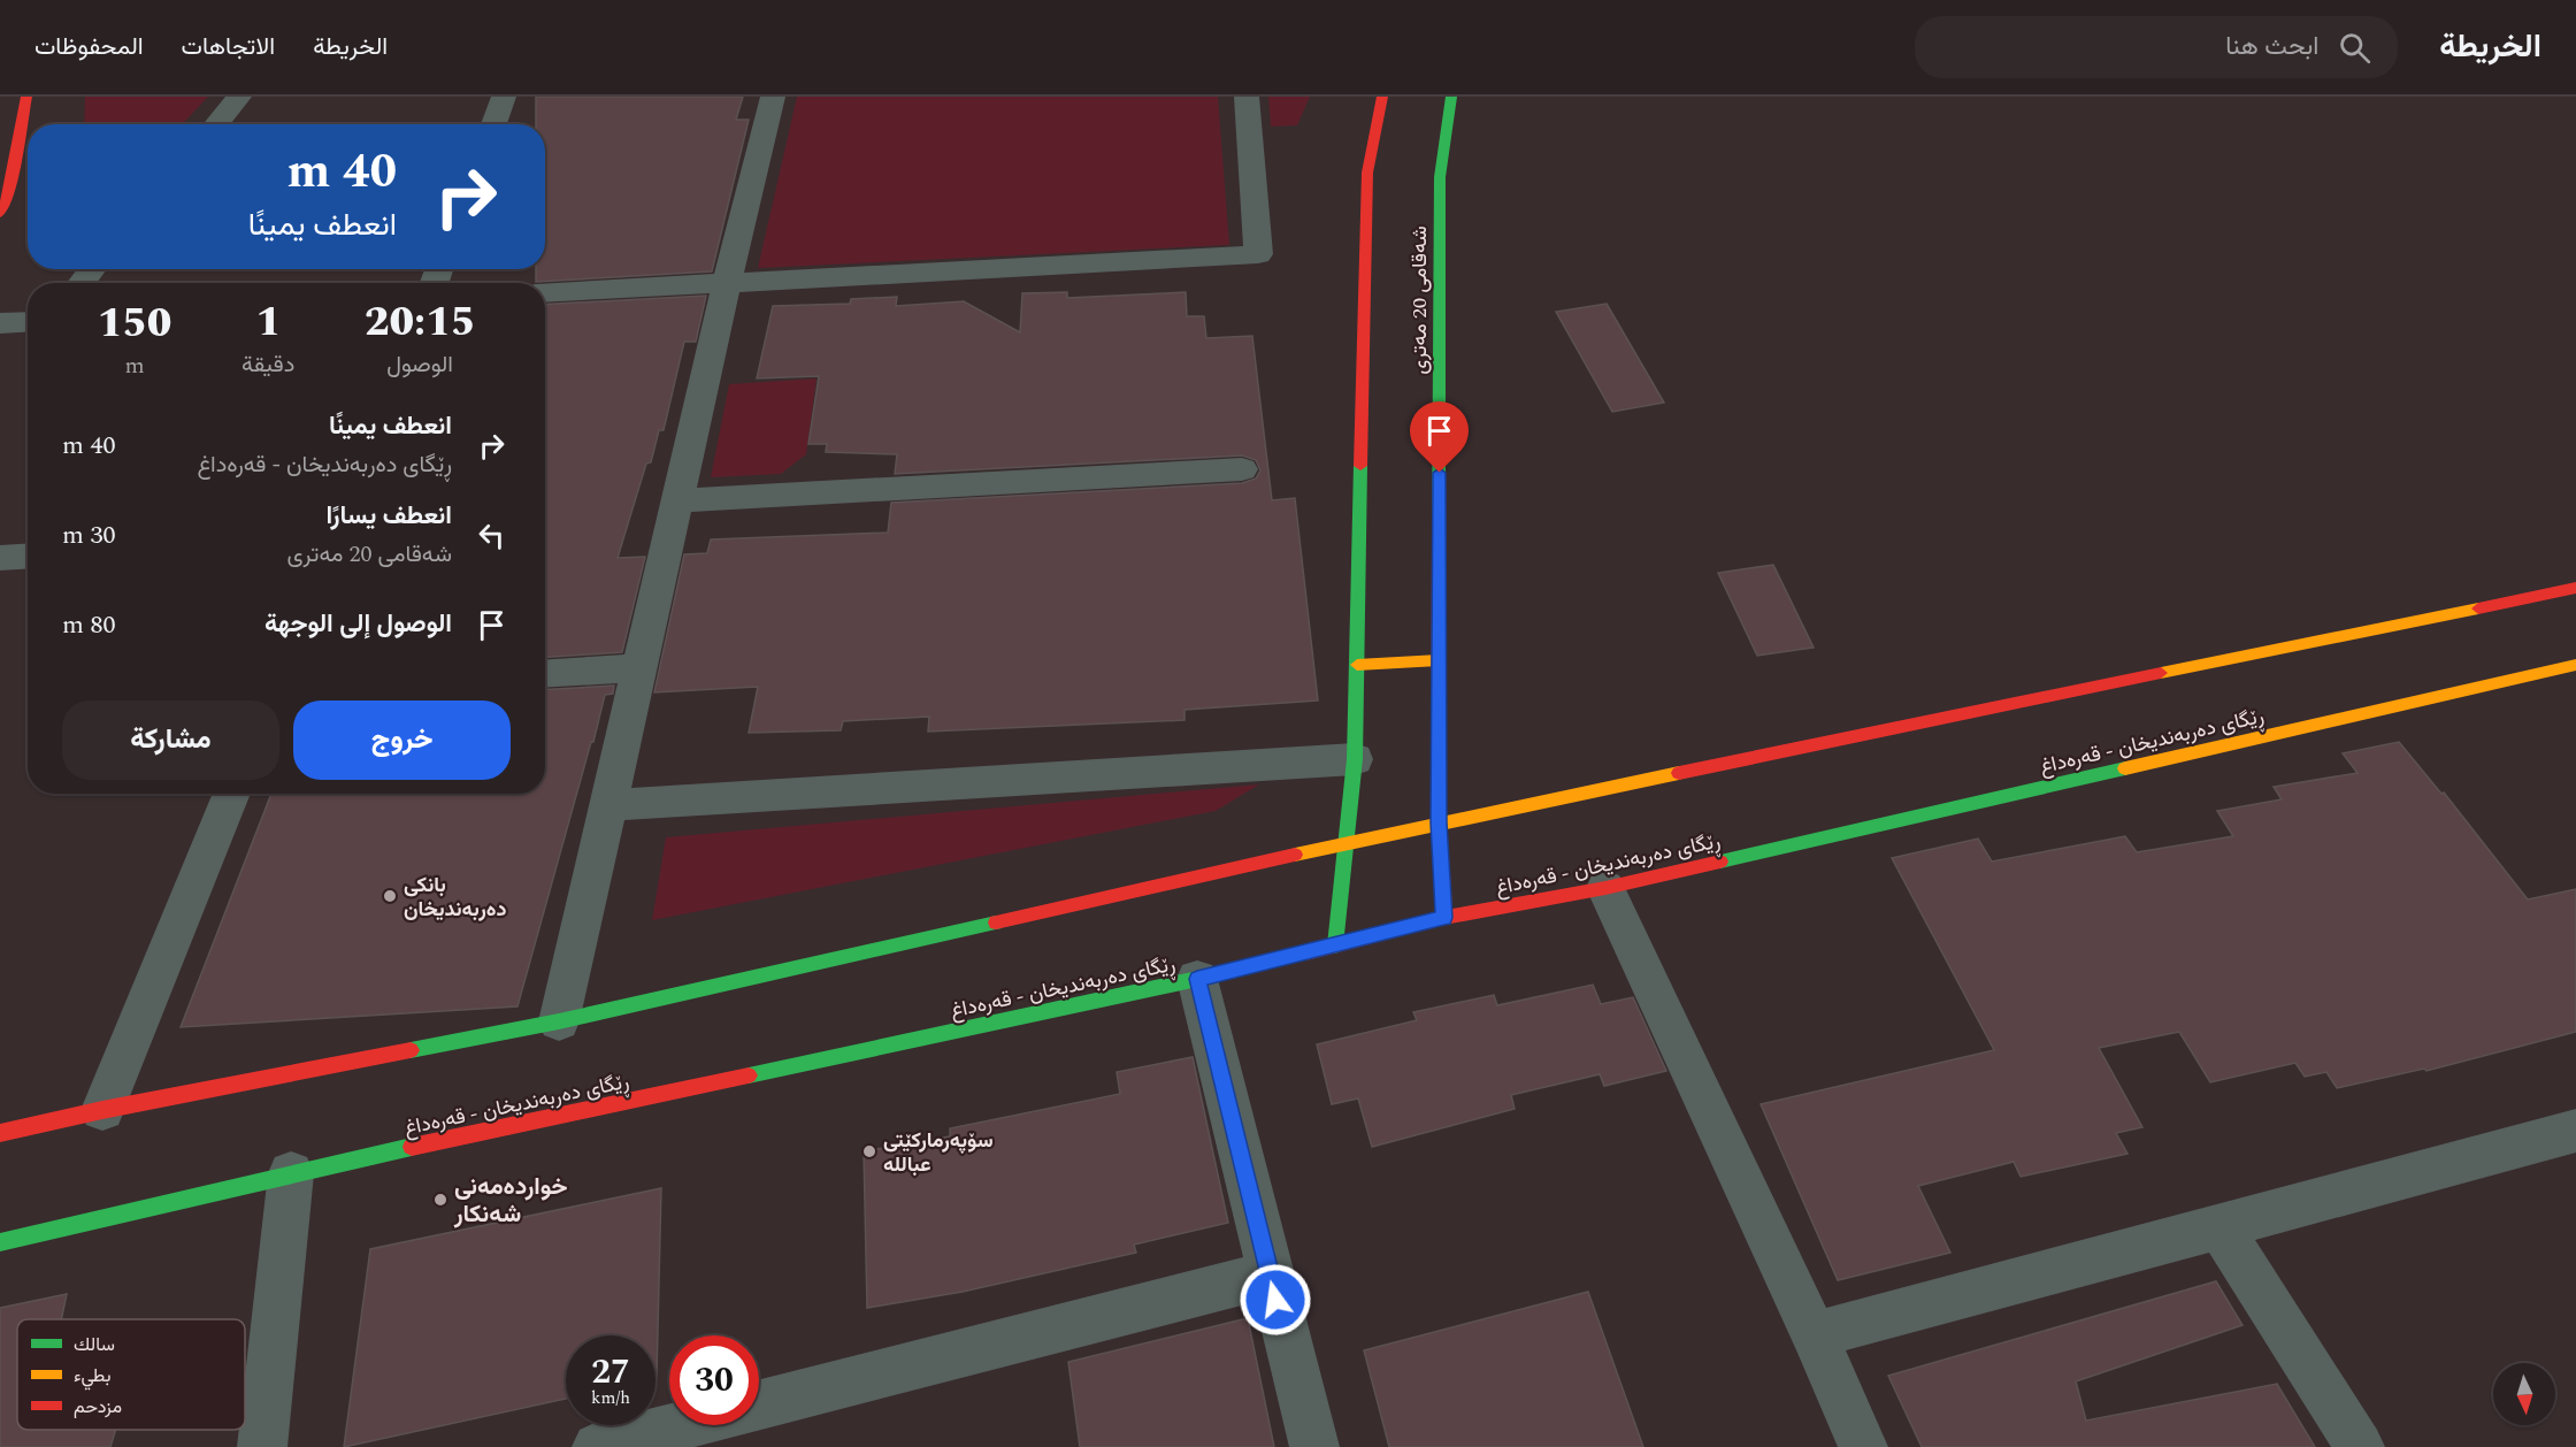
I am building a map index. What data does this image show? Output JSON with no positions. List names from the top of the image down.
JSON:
{
  "streets": {
    "main road": ["شەقامی 20 مەتری", "ڕێگای دەربەندیخان - قەرەداغ"]
  },
  "crossings": [
    ["شەقامی 20 مەتری", "ڕێگای دەربەندیخان - قەرەداغ"]
  ],
  "places": ["بانکی دەربەندیخان", "سۆپه‌رماركێتى عبالله", "خواردەمەنی شەنکار"],
  "legend": ["سالك", "بطيء", "مزدحم"],
  "north": "bottom",
  "page": {
    "header": "الخريطة",
    "search": "ابحث هنا",
    "nav": ["الخريطة", "الاتجاهات", "المحفوظات"],
    "turn": ["40 m", "انعطف يمينًا"],
    "eta": [
      "20:15",
      "الوصول",
      "1",
      "دقيقة",
      "150",
      "m"
    ],
    "list": [
      {
        "name": "انعطف يمينًا",
        "note": "ڕێگای دەربەندیخان - قەرەداغ",
        "value": "40 m"
      },
      {
        "name": "انعطف يسارًا",
        "note": "شەقامی 20 مەتری",
        "value": "30 m"
      },
      {
        "name": "الوصول إلى الوجهة",
        "value": "80 m"
      }
    ],
    "buttons": ["خروج", "مشاركة"],
    "speed": "27 km/h",
    "limit": "30"
  }
}
